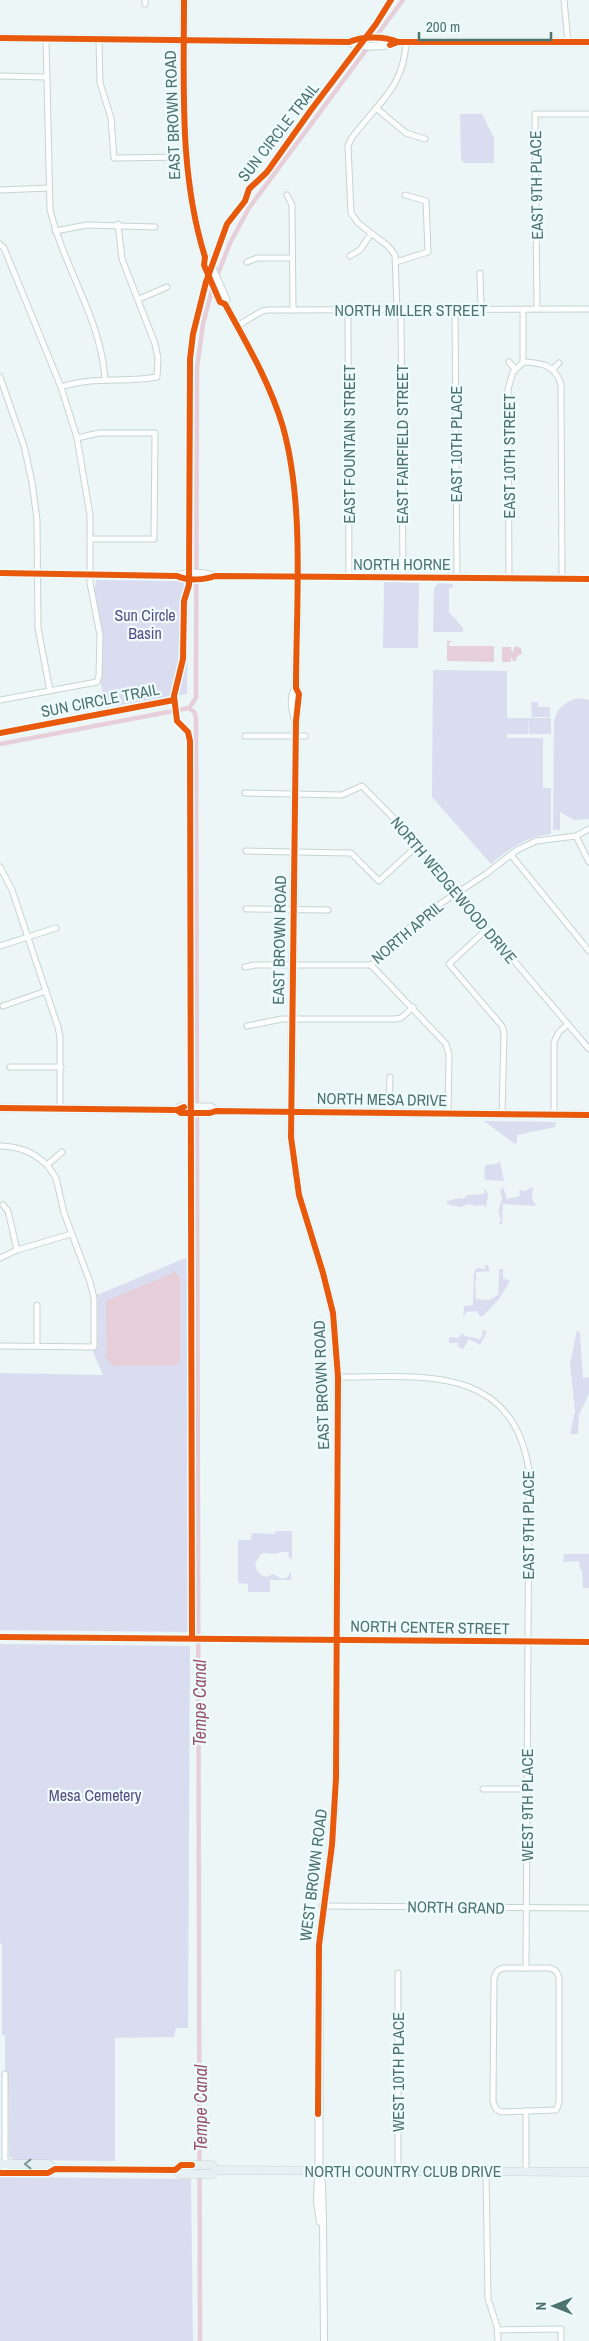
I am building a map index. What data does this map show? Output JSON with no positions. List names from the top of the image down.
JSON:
{
  "streets": {
    "main road": [
      "EAST BROWN ROAD",
      "NORTH MESA DRIVE",
      "WEST BROWN ROAD",
      "NORTH COUNTRY CLUB DRIVE"
    ],
    "street": [
      "EAST 9TH PLACE",
      "NORTH MILLER STREET",
      "EAST FOUNTAIN STREET",
      "EAST FAIRFIELD STREET",
      "EAST 10TH PLACE",
      "EAST 10TH STREET",
      "NORTH HORNE",
      "NORTH WEDGEWOOD DRIVE",
      "NORTH APRIL",
      "NORTH CENTER STREET",
      "WEST 9TH PLACE",
      "NORTH GRAND",
      "WEST 10TH PLACE"
    ],
    "cycle path": ["SUN CIRCLE TRAIL"]
  },
  "crossings": [
    ["EAST BROWN ROAD", "EAST 9TH PLACE"],
    ["EAST BROWN ROAD", "NORTH MILLER STREET"],
    ["EAST BROWN ROAD", "NORTH HORNE"],
    ["EAST BROWN ROAD", "NORTH WEDGEWOOD DRIVE"],
    ["EAST BROWN ROAD", "NORTH APRIL"],
    ["EAST BROWN ROAD", "NORTH MESA DRIVE"],
    ["EAST BROWN ROAD", "NORTH CENTER STREET"],
    ["EAST BROWN ROAD", "WEST BROWN ROAD"],
    ["EAST 9TH PLACE", "NORTH MILLER STREET"],
    ["EAST 9TH PLACE", "NORTH CENTER STREET"],
    ["EAST 9TH PLACE", "WEST 9TH PLACE"],
    ["NORTH MILLER STREET", "EAST FOUNTAIN STREET"],
    ["NORTH MILLER STREET", "EAST FAIRFIELD STREET"],
    ["NORTH MILLER STREET", "EAST 10TH PLACE"],
    ["EAST FOUNTAIN STREET", "NORTH HORNE"],
    ["EAST FAIRFIELD STREET", "NORTH HORNE"],
    ["EAST 10TH PLACE", "NORTH HORNE"],
    ["EAST 10TH STREET", "NORTH HORNE"],
    ["NORTH WEDGEWOOD DRIVE", "NORTH APRIL"],
    ["NORTH CENTER STREET", "WEST 9TH PLACE"],
    ["NORTH CENTER STREET", "WEST BROWN ROAD"],
    ["WEST 9TH PLACE", "NORTH GRAND"],
    ["WEST BROWN ROAD", "NORTH GRAND"],
    ["WEST BROWN ROAD", "NORTH COUNTRY CLUB DRIVE"],
    ["WEST 10TH PLACE", "NORTH COUNTRY CLUB DRIVE"]
  ],
  "water": ["Tempe Canal"],
  "parks": ["Sun Circle Basin", "Mesa Cemetery"],
  "scale_bar": "200 m",
  "north": "left"
}
